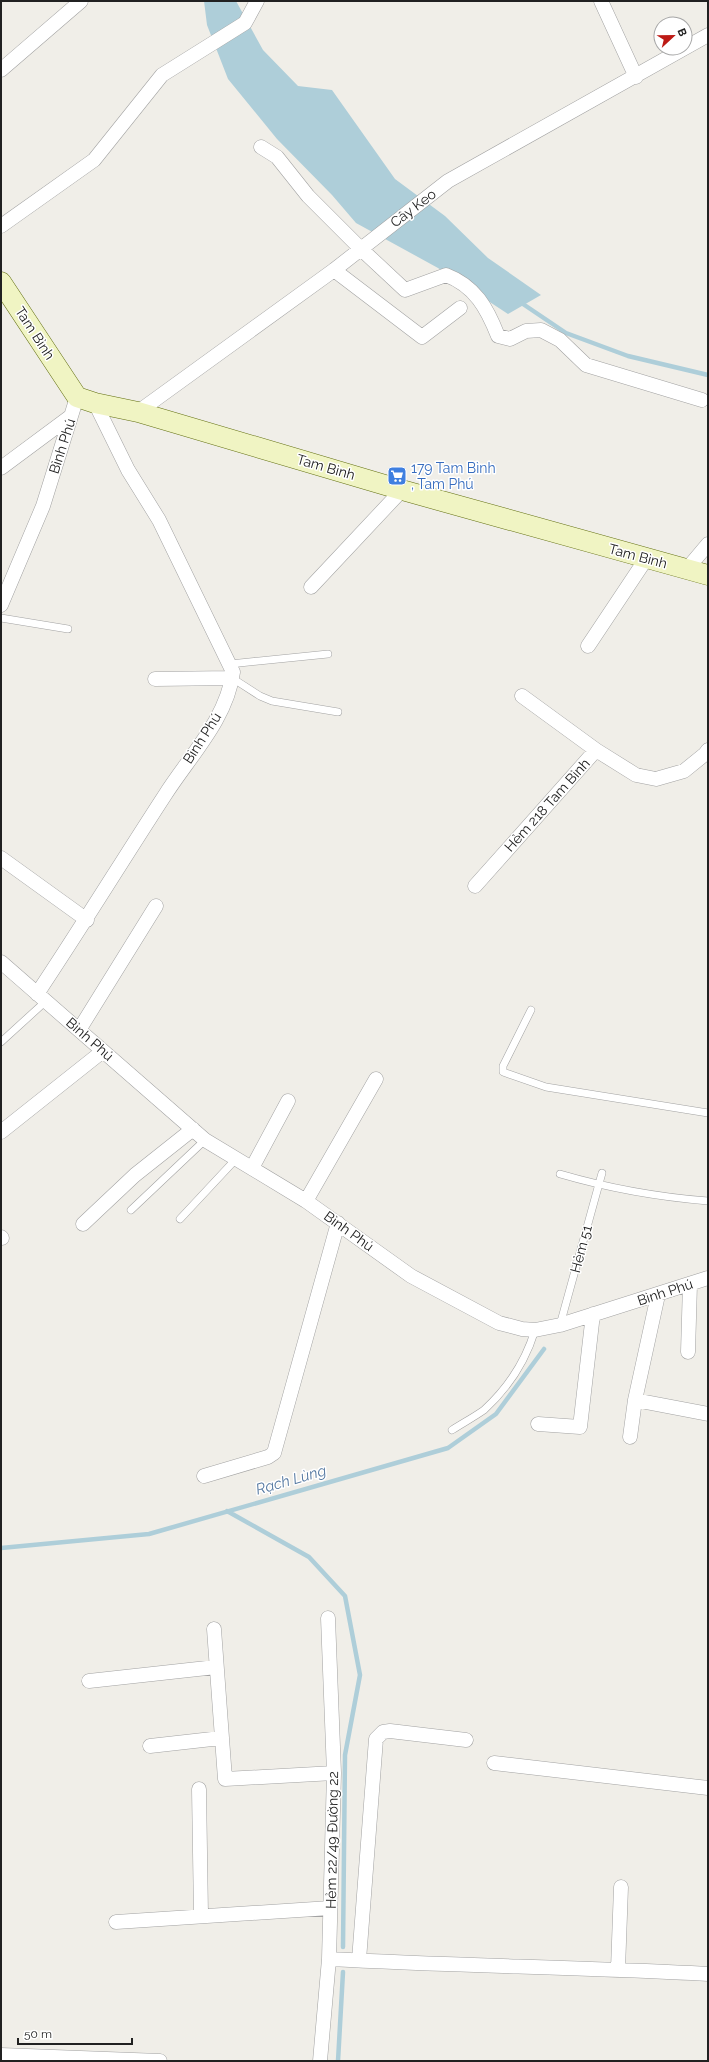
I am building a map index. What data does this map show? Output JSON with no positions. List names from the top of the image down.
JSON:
{
  "streets": {
    "main road": ["Tam Bình"],
    "street": [
      "Cây Keo",
      "Bình Phú",
      "Hẻm 218 Tam Bình",
      "Hẻm 22/49 Đường 22"
    ],
    "lane": ["Hẻm 51"]
  },
  "crossings": [
    ["Cây Keo", "Tam Bình"],
    ["Tam Bình", "Bình Phú"],
    ["Bình Phú", "Hẻm 51"]
  ],
  "water": ["Rạch Lùng"],
  "places": {
    "supermarket": ["179 Tam Bình , Tam Phú"]
  },
  "scale_bar": "50 m",
  "north": "right"
}
